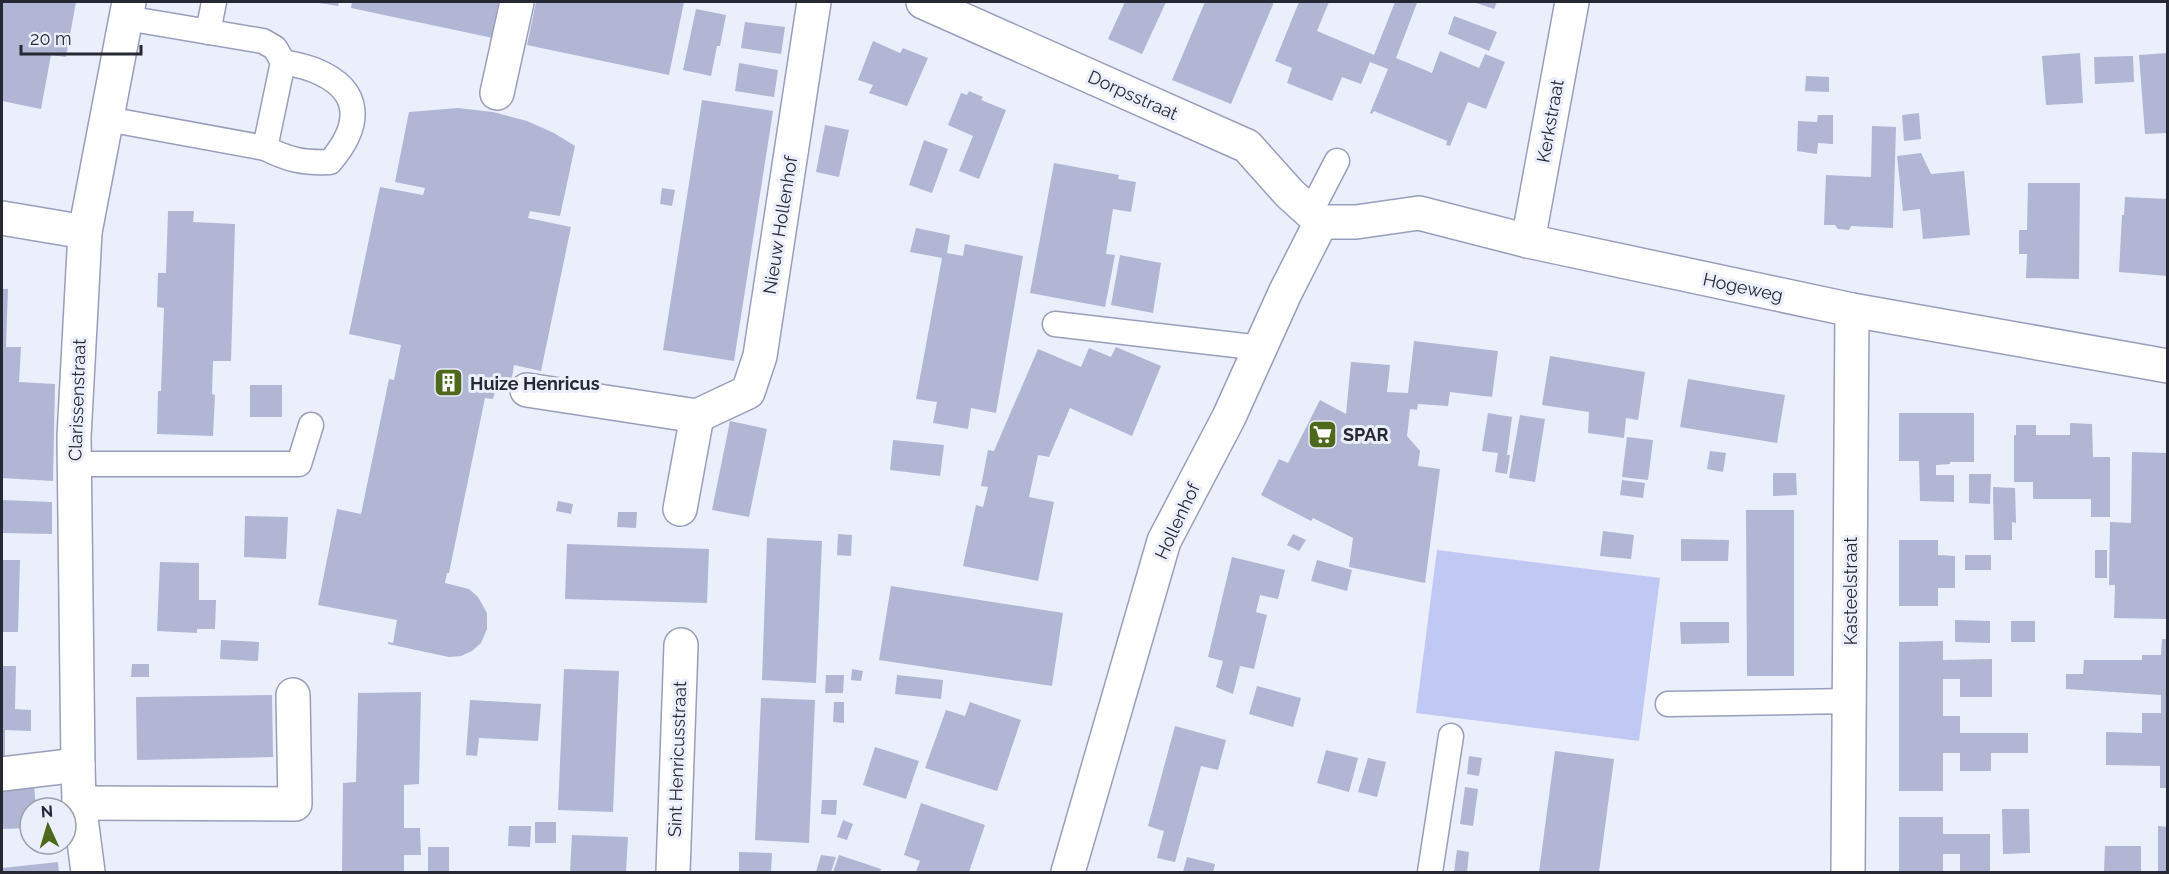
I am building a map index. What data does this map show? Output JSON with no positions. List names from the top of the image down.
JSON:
{
  "streets": {
    "street": [
      "Dorpsstraat",
      "Kerkstraat",
      "Nieuw Hollenhof",
      "Hogeweg",
      "Clarissenstraat",
      "Hollenhof",
      "Kasteelstraat",
      "Sint Henricusstraat"
    ]
  },
  "crossings": [
    ["Dorpsstraat", "Hogeweg"],
    ["Dorpsstraat", "Hollenhof"],
    ["Kerkstraat", "Hogeweg"],
    ["Hogeweg", "Hollenhof"],
    ["Hogeweg", "Kasteelstraat"]
  ],
  "places": {
    "building": ["Huize Henricus"],
    "supermarket": ["SPAR"]
  },
  "scale_bar": "20 m",
  "north": "top"
}
